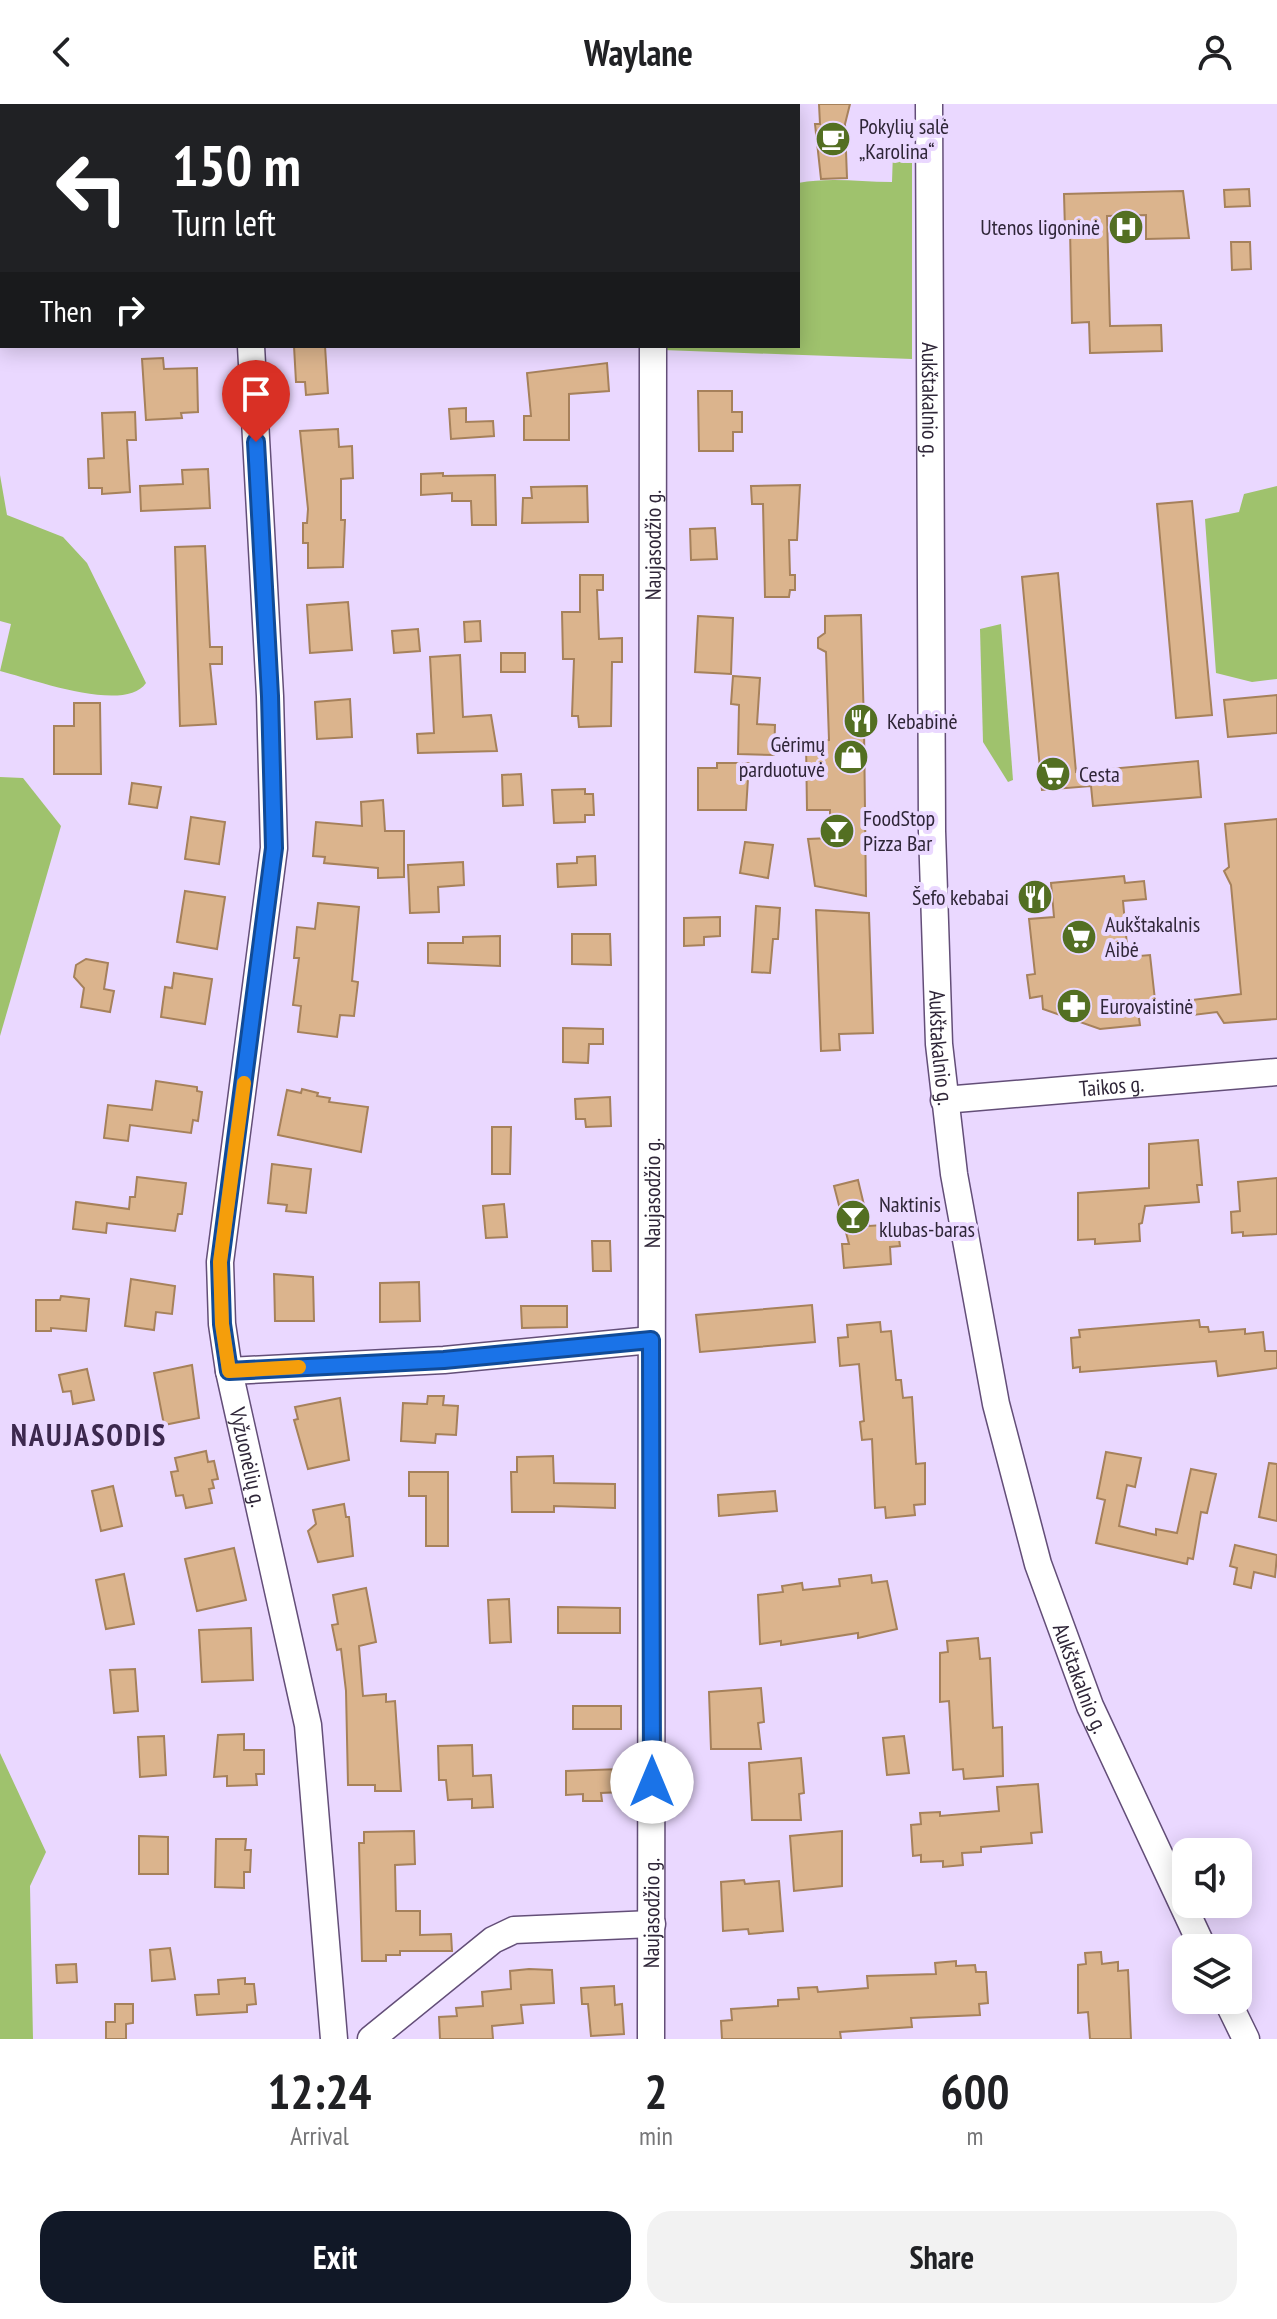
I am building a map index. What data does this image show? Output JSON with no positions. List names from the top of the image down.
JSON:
{
  "streets": {
    "street": [
      "Aukštakalnio g.",
      "Naujasodžio g.",
      "Taikos g.",
      "Vyžuonėlių g."
    ]
  },
  "crossings": [
    ["Aukštakalnio g.", "Taikos g."]
  ],
  "districts": ["NAUJASODIS"],
  "places": {
    "cafe": ["Pokylių salė „Karolina“"],
    "hospital": ["Utenos ligoninė"],
    "restaurant": ["Kebabinė", "Šefo kebabai"],
    "shop": ["Gėrimų parduotuvė"],
    "supermarket": ["Cesta", "Aukštakalnis Aibė"],
    "bar": ["FoodStop Pizza Bar", "Naktinis klubas-baras"],
    "pharmacy": ["Eurovaistinė"]
  },
  "page": {
    "header": "Waylane",
    "turn": ["150 m", "Turn left"],
    "then": "Then",
    "eta": [
      "12:24",
      "Arrival",
      "2",
      "min",
      "600",
      "m"
    ],
    "buttons": ["Exit", "Share"]
  }
}
